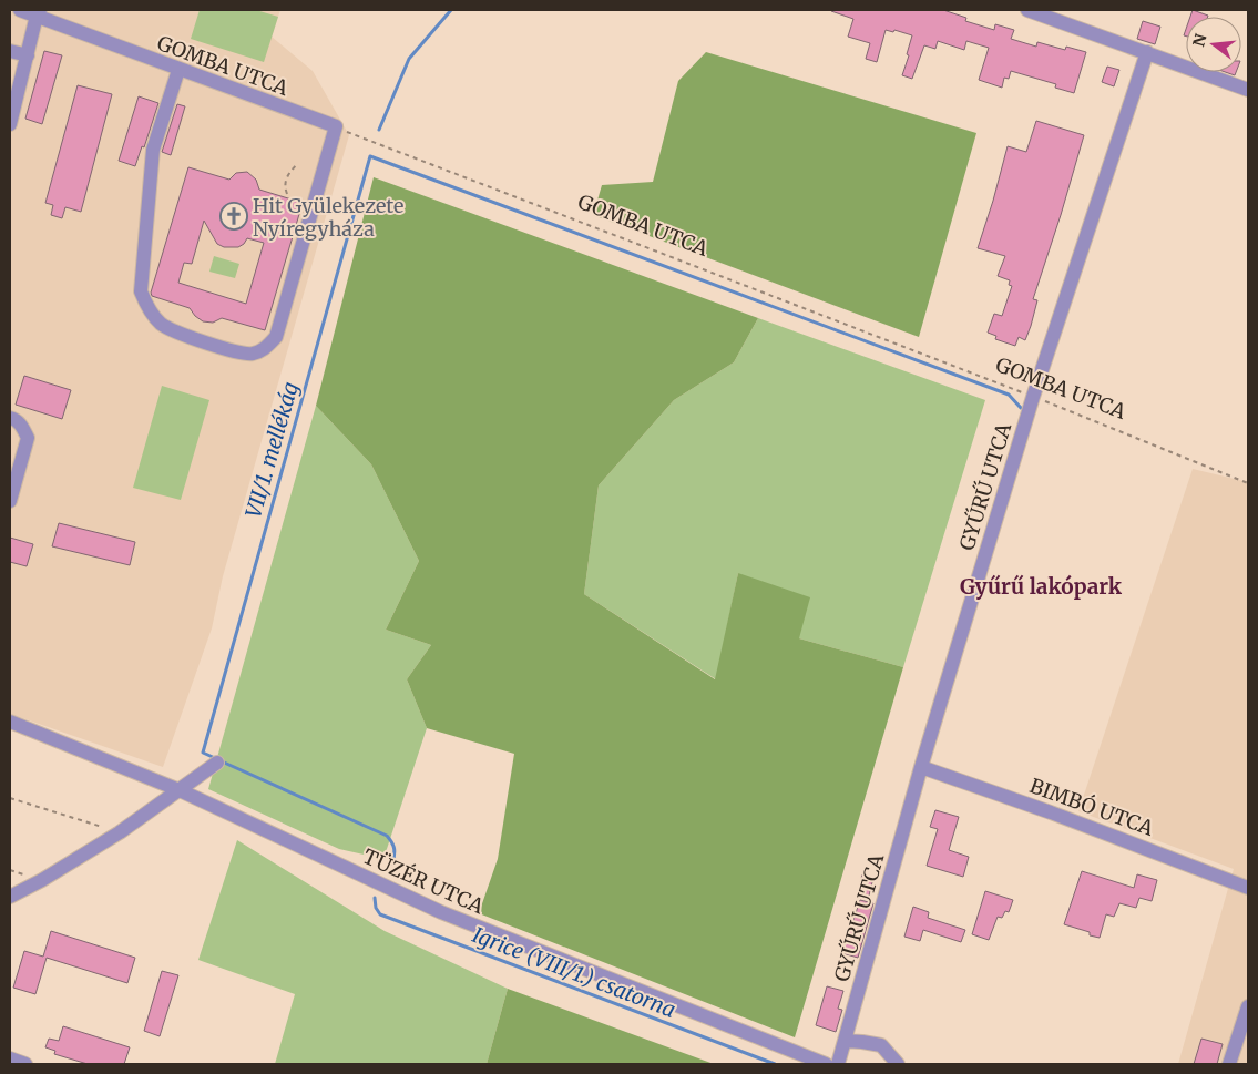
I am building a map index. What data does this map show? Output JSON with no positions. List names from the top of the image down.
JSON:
{
  "streets": {
    "street": [
      "GOMBA UTCA",
      "GYŰRŰ UTCA",
      "BIMBÓ UTCA",
      "TÜZÉR UTCA"
    ]
  },
  "crossings": [
    ["GOMBA UTCA", "GYŰRŰ UTCA"],
    ["GYŰRŰ UTCA", "BIMBÓ UTCA"]
  ],
  "districts": ["Gyűrű lakópark"],
  "water": ["VII/1. mellékág", "Igrice (VIII/1.) csatorna"],
  "places": {
    "church": ["Hit Gyülekezete Nyíregyháza"]
  },
  "north": "left"
}
